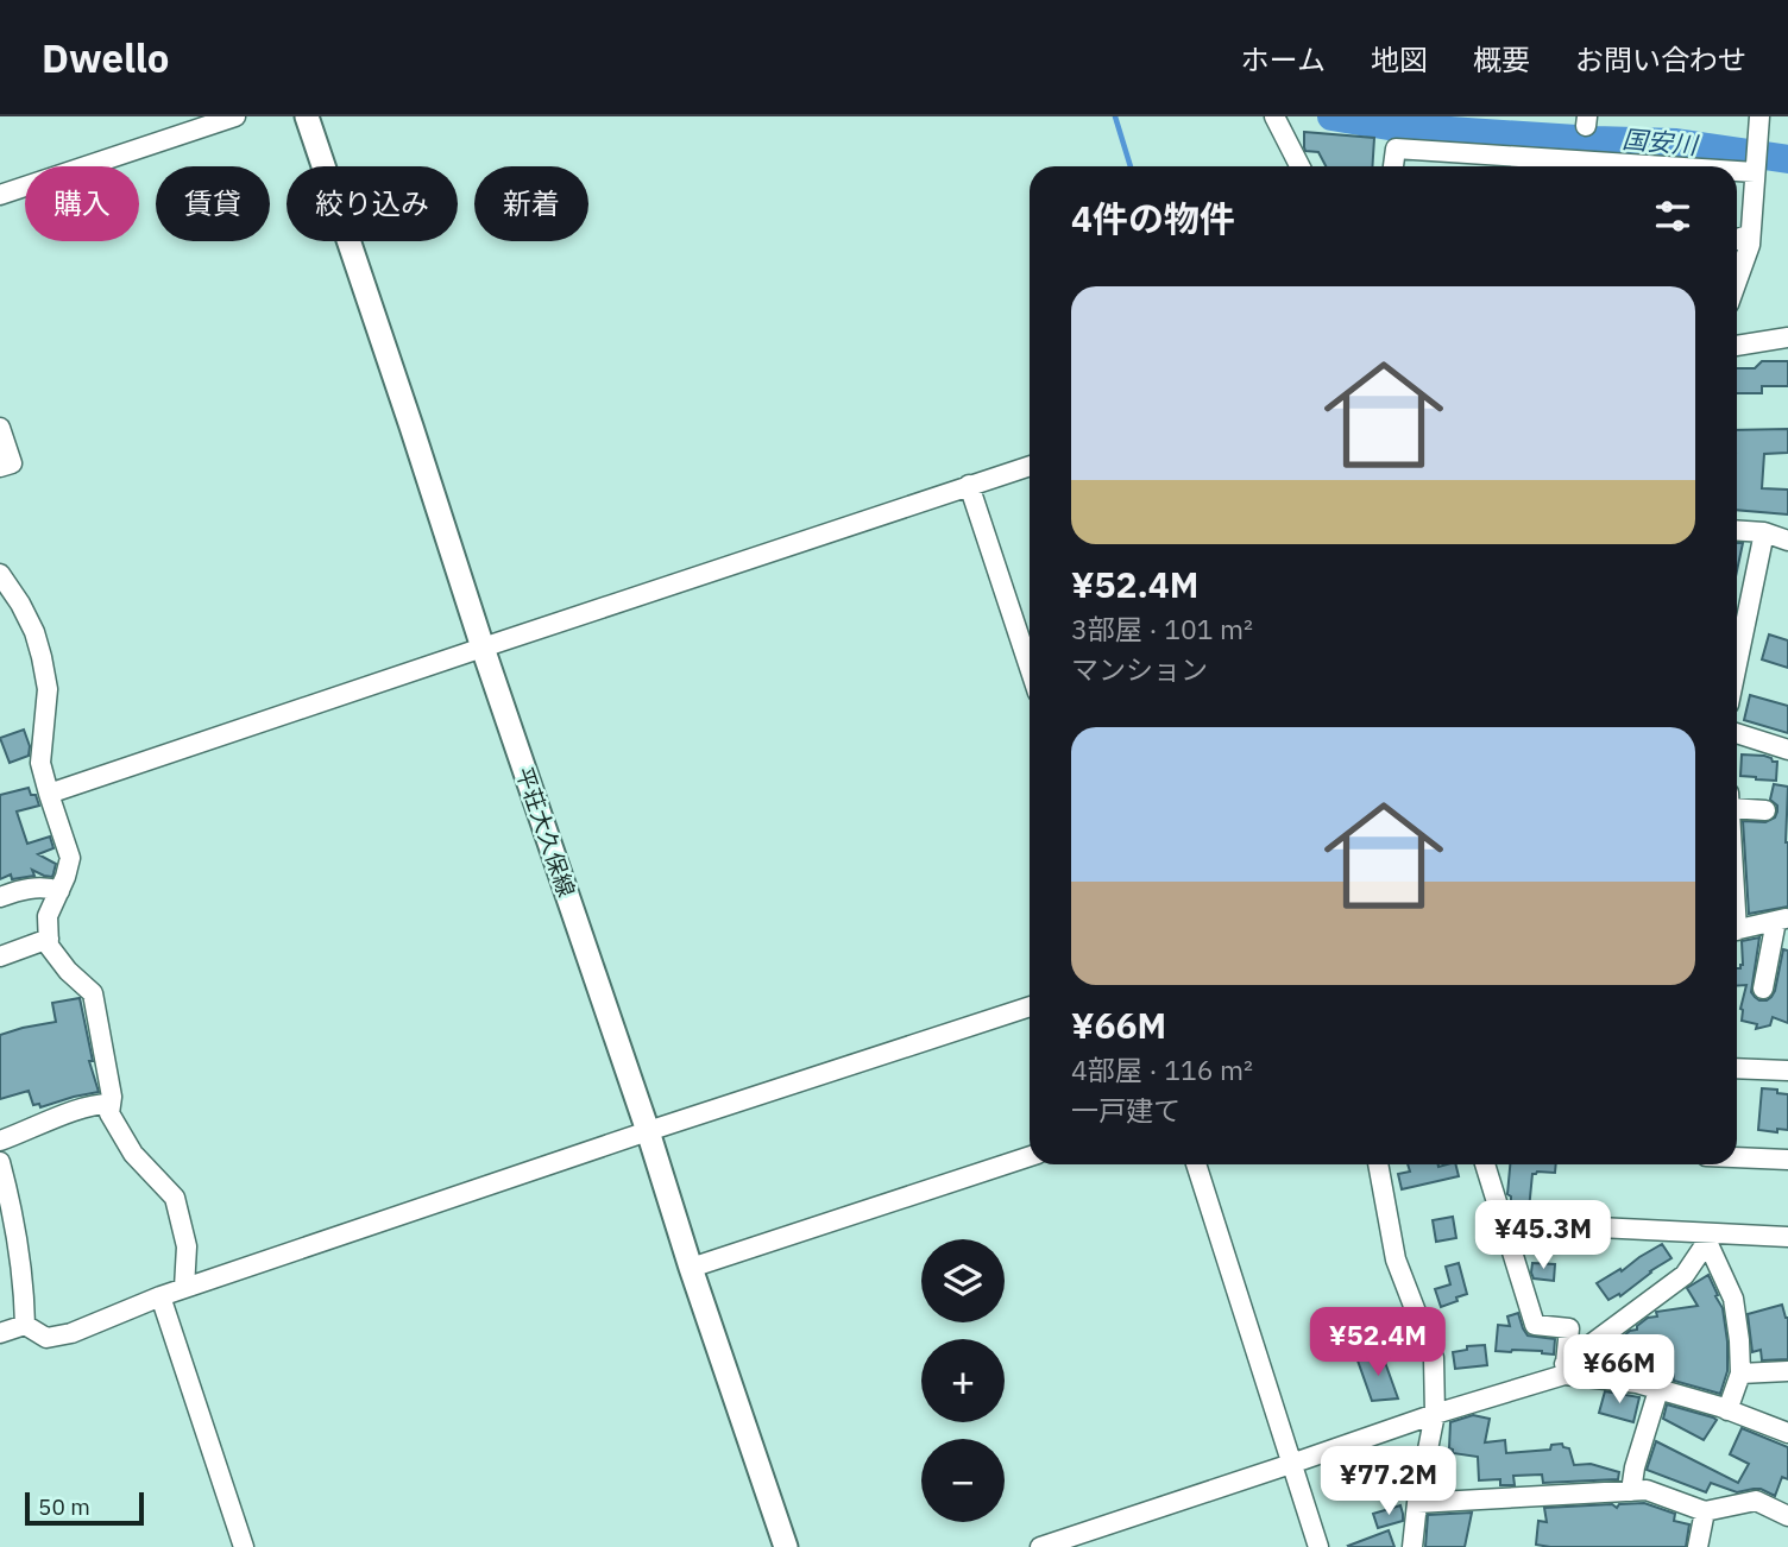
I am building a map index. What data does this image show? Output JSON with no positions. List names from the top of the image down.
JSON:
{
  "streets": {
    "main road": ["平荘大久保線"]
  },
  "water": ["国安川"],
  "scale_bar": "50 m",
  "page": {
    "header": "Dwello",
    "nav": [
      "ホーム",
      "地図",
      "概要",
      "お問い合わせ"
    ],
    "chip": [
      "購入",
      "賃貸",
      "絞り込み",
      "新着"
    ],
    "heading": "4件の物件",
    "list": [
      {
        "name": "¥52.4M",
        "note": "3部屋 · 101 m² · マンション"
      },
      {
        "name": "¥66M",
        "note": "4部屋 · 116 m² · 一戸建て"
      }
    ],
    "price": [
      "¥45.3M",
      "¥52.4M",
      "¥66M",
      "¥77.2M"
    ],
    "map_buttons": ["+", "−"],
    "scale": "50 m"
  }
}
